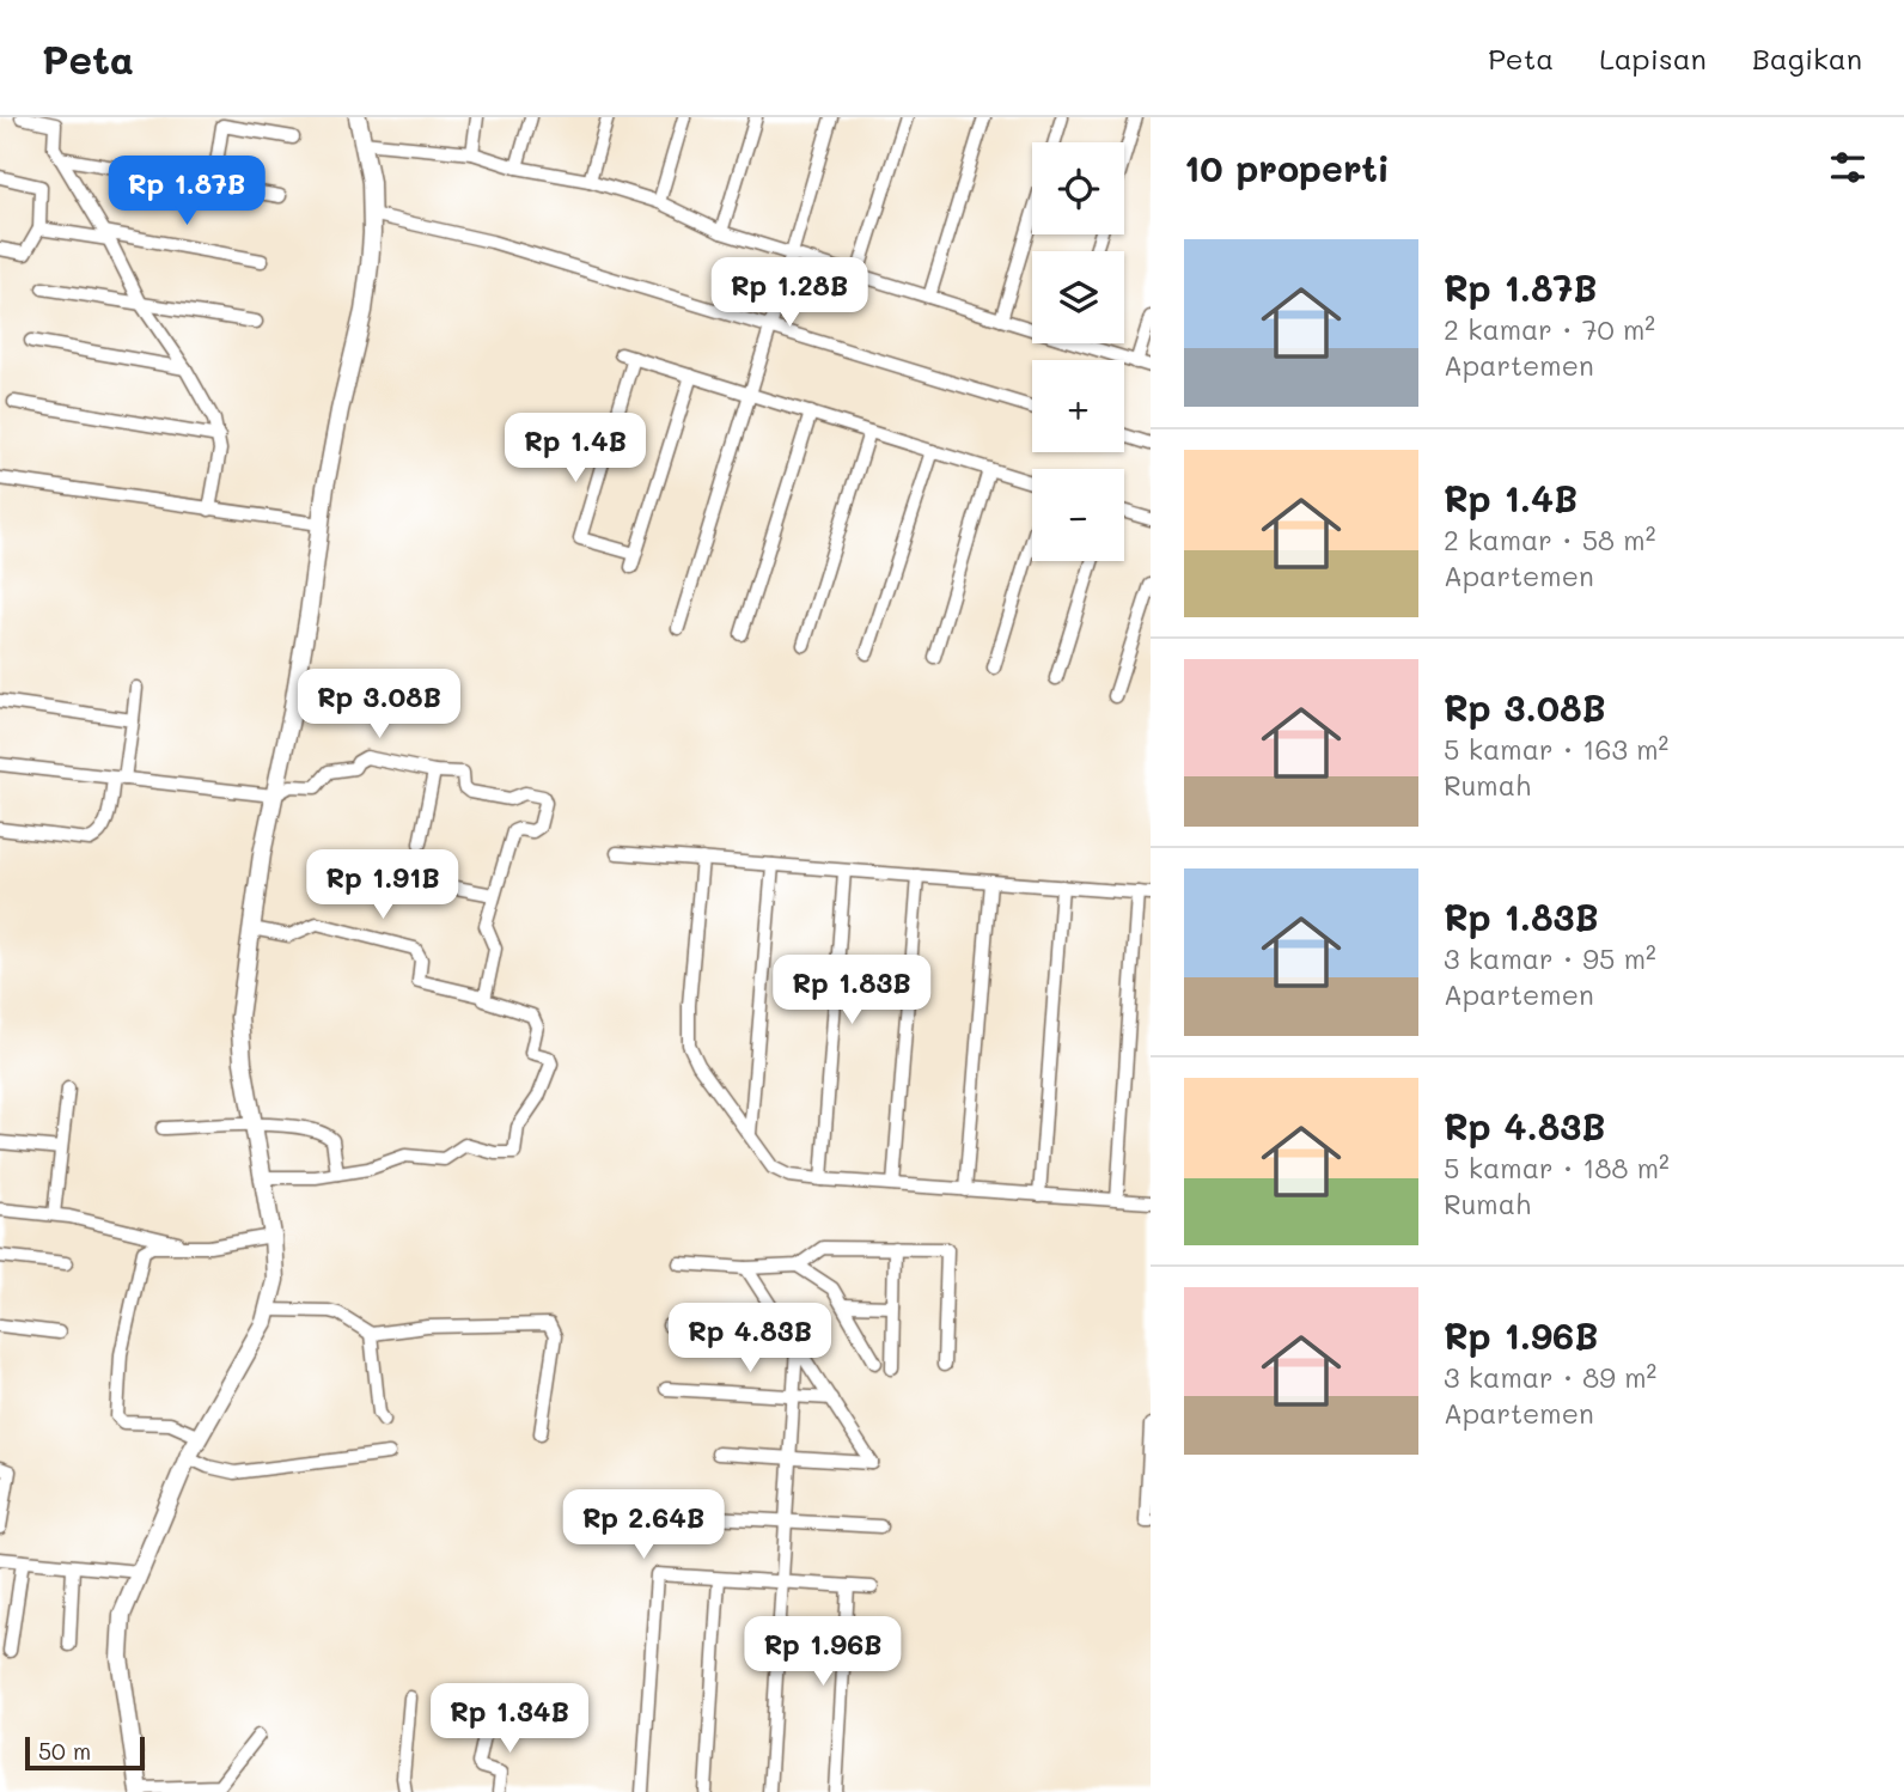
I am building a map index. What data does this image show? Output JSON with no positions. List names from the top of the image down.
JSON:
{
  "scale_bar": "50 m",
  "page": {
    "header": "Peta",
    "nav": ["Peta", "Lapisan", "Bagikan"],
    "heading": "10 properti",
    "map_buttons": ["+", "−"],
    "price": [
      "Rp 1.87B",
      "Rp 1.28B",
      "Rp 1.4B",
      "Rp 3.08B",
      "Rp 1.91B",
      "Rp 1.83B",
      "Rp 4.83B",
      "Rp 2.64B",
      "Rp 1.96B",
      "Rp 1.34B"
    ],
    "list": [
      {
        "name": "Rp 1.87B",
        "note": "2 kamar · 70 m² · Apartemen"
      },
      {
        "name": "Rp 1.4B",
        "note": "2 kamar · 58 m² · Apartemen"
      },
      {
        "name": "Rp 3.08B",
        "note": "5 kamar · 163 m² · Rumah"
      },
      {
        "name": "Rp 1.83B",
        "note": "3 kamar · 95 m² · Apartemen"
      },
      {
        "name": "Rp 4.83B",
        "note": "5 kamar · 188 m² · Rumah"
      },
      {
        "name": "Rp 1.96B",
        "note": "3 kamar · 89 m² · Apartemen"
      }
    ],
    "scale": "50 m"
  }
}
